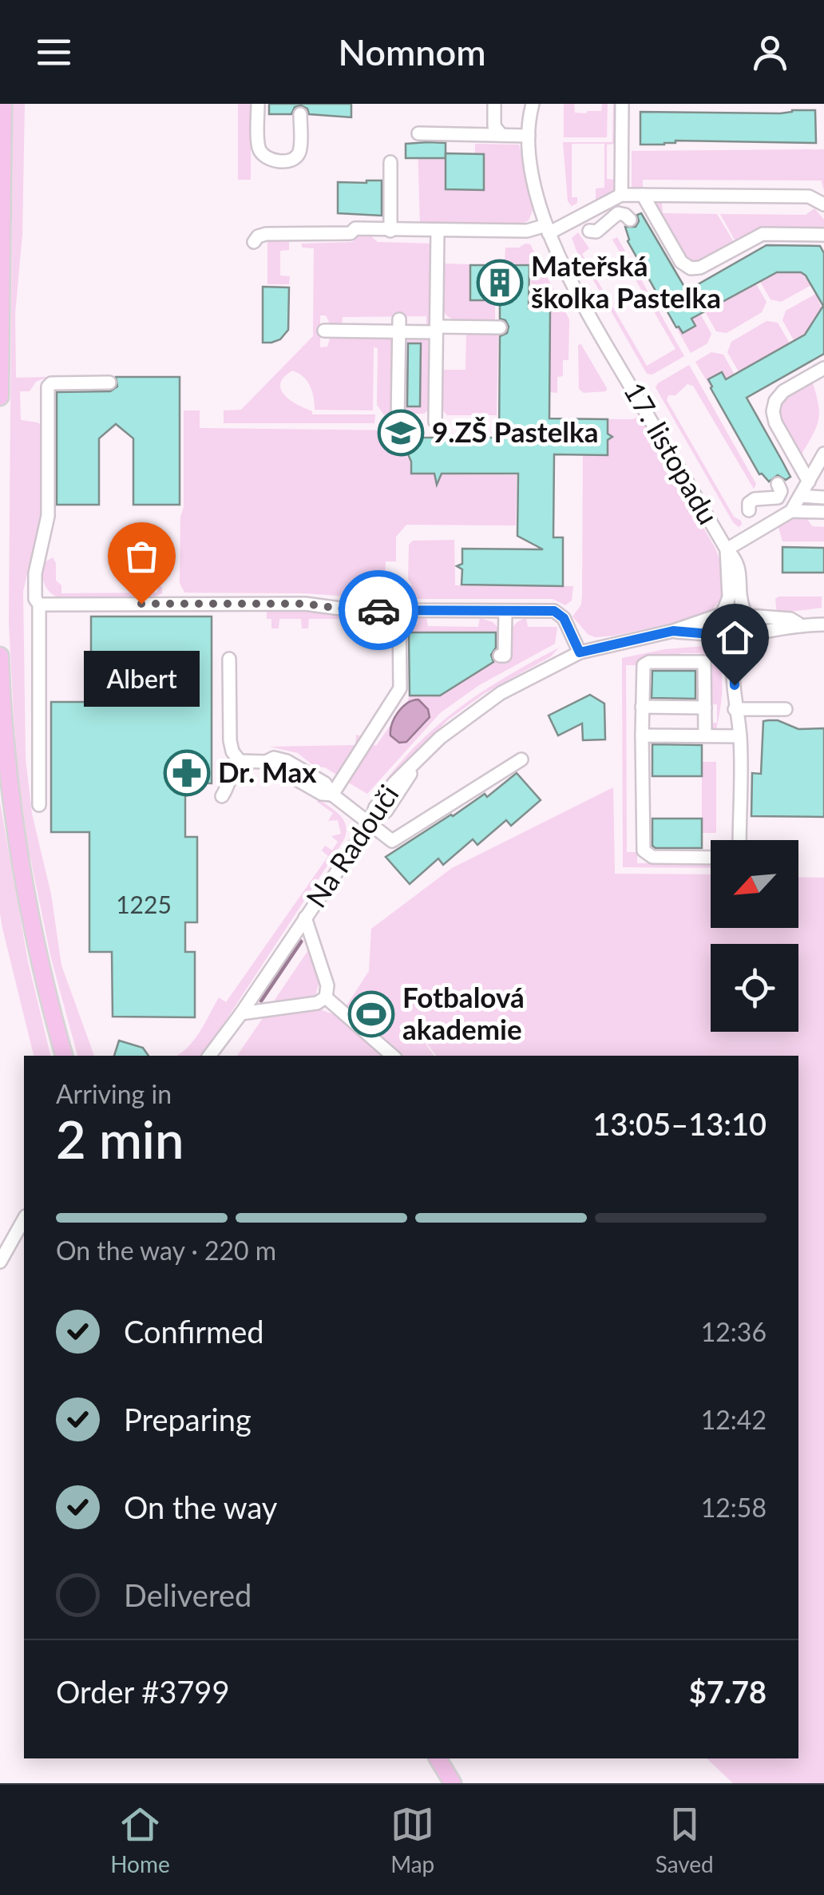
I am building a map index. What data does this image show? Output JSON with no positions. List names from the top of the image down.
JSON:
{
  "streets": {
    "street": ["17. listopadu", "Na Radouči"]
  },
  "places": {
    "building": ["Mateřská školka Pastelka"],
    "school or university": ["9.ZŠ Pastelka"],
    "other": ["Albert"],
    "pharmacy": ["Dr. Max"],
    "sports": ["Fotbalová akademie"]
  },
  "house_numbers": ["1225"],
  "north": "bottom left",
  "page": {
    "header": "Nomnom",
    "bubble": "Albert",
    "heading": ["2 min", "Arriving in", "13:05–13:10"],
    "panel": ["Order #3799", "$7.78"],
    "bar": "On the way · 220 m",
    "list": [
      ["Confirmed", "12:36"],
      ["Preparing", "12:42"],
      ["On the way", "12:58"],
      "Delivered"
    ],
    "tabs": ["Home", "Map", "Saved"]
  }
}
